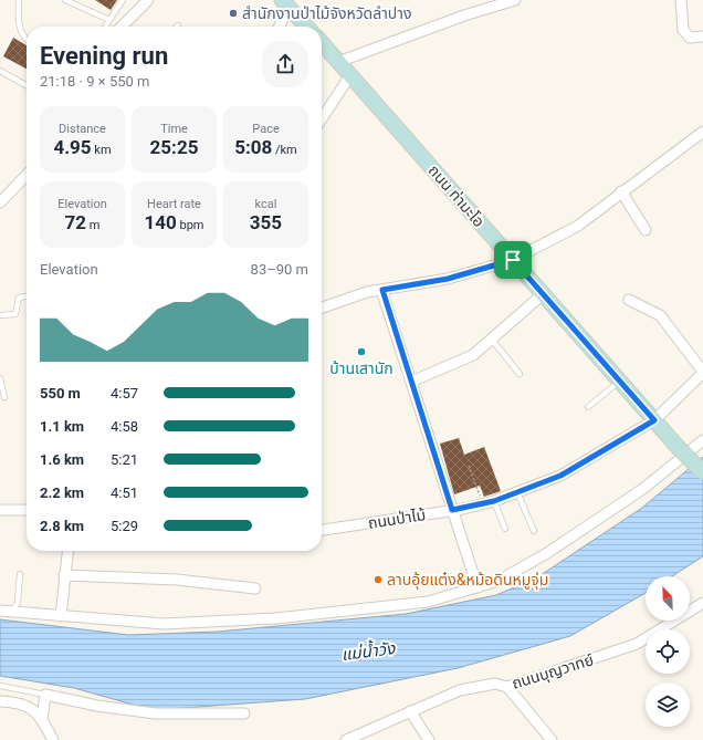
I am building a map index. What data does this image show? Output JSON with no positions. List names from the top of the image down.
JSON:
{
  "streets": {
    "street": ["ถนน ท่ามะโอ", "ถนนป่าไม้", "ถนนบุญวาทย์"]
  },
  "crossings": [
    ["ถนน ท่ามะโอ", "ถนนป่าไม้"]
  ],
  "water": ["แม่น้ำวัง"],
  "places": ["สำนักงานป่าไม้จังหวัดลำปาง", "บ้านเสานัก", "ลาบอุ้ยแต๋ง&หม้อดินหมูจุ่ม"],
  "north": "top left",
  "page": {
    "heading": ["Evening run", "21:18 · 9 × 550 m"],
    "stats": [
      ["Distance", "4.95 km"],
      ["Time", "25:25"],
      ["Pace", "5:08 /km"],
      ["Elevation", "72 m"],
      ["Heart rate", "140 bpm"],
      ["kcal", "355"]
    ],
    "chart": ["Elevation", "83–90 m"],
    "list": [
      {
        "name": "550 m",
        "note": "4:57"
      },
      {
        "name": "1.1 km",
        "note": "4:58"
      },
      {
        "name": "1.6 km",
        "note": "5:21"
      },
      {
        "name": "2.2 km",
        "note": "4:51"
      },
      {
        "name": "2.8 km",
        "note": "5:29"
      }
    ]
  }
}
